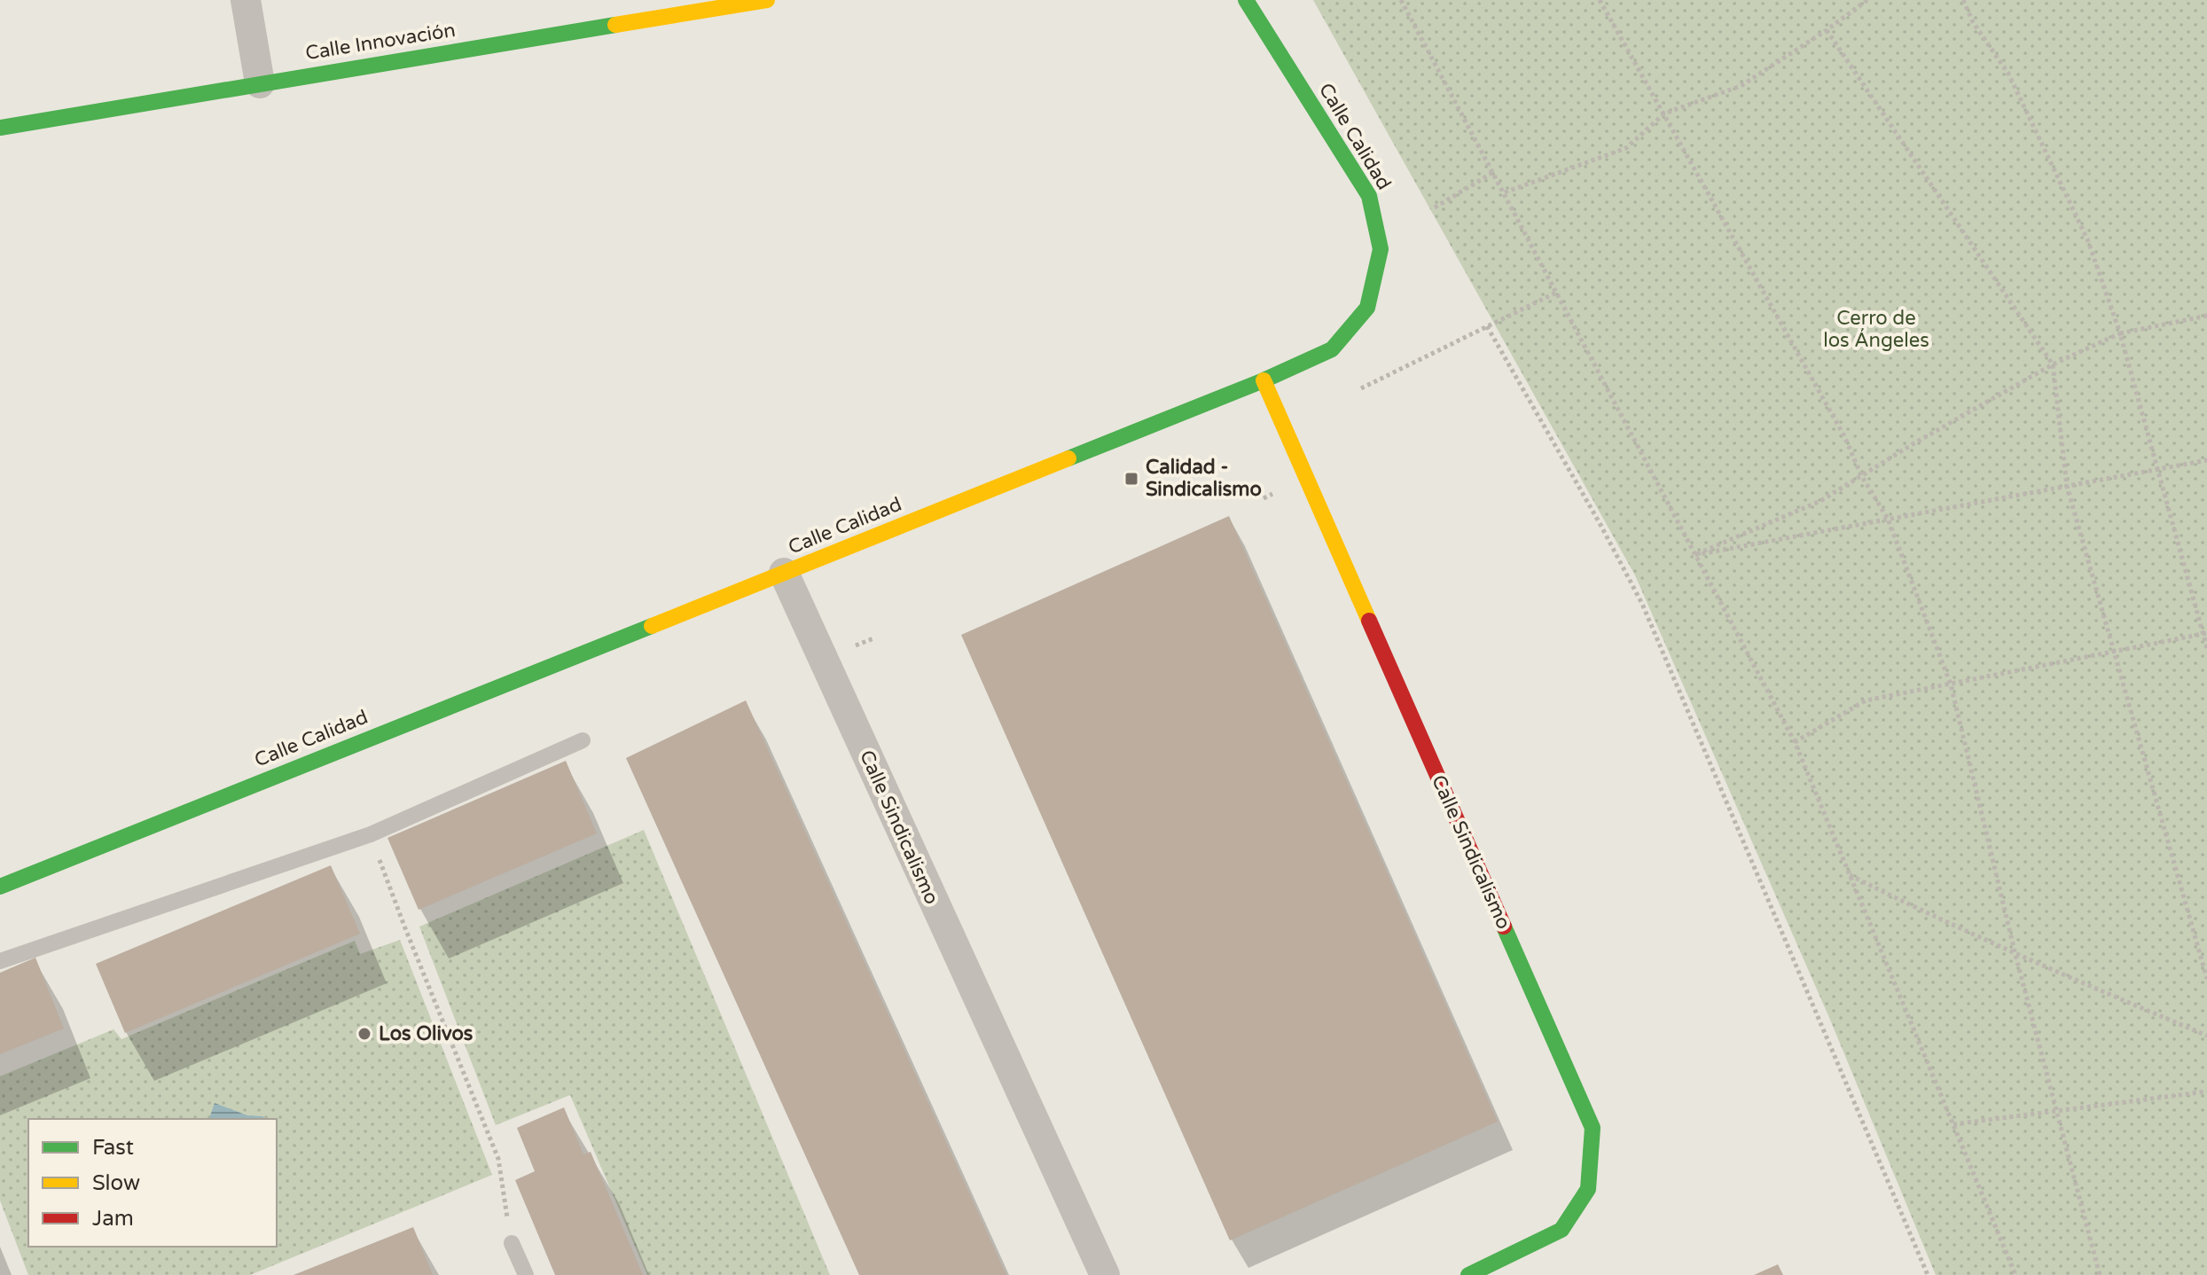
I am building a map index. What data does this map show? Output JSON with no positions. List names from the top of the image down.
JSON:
{
  "streets": {
    "street": ["Calle Innovación", "Calle Calidad", "Calle Sindicalismo"]
  },
  "crossings": [
    ["Calle Calidad", "Calle Sindicalismo"]
  ],
  "parks": ["Cerro de los Ángeles"],
  "places": {
    "transit": ["Calidad - Sindicalismo"],
    "other": ["Los Olivos"]
  },
  "legend": ["Fast", "Slow", "Jam"]
}
